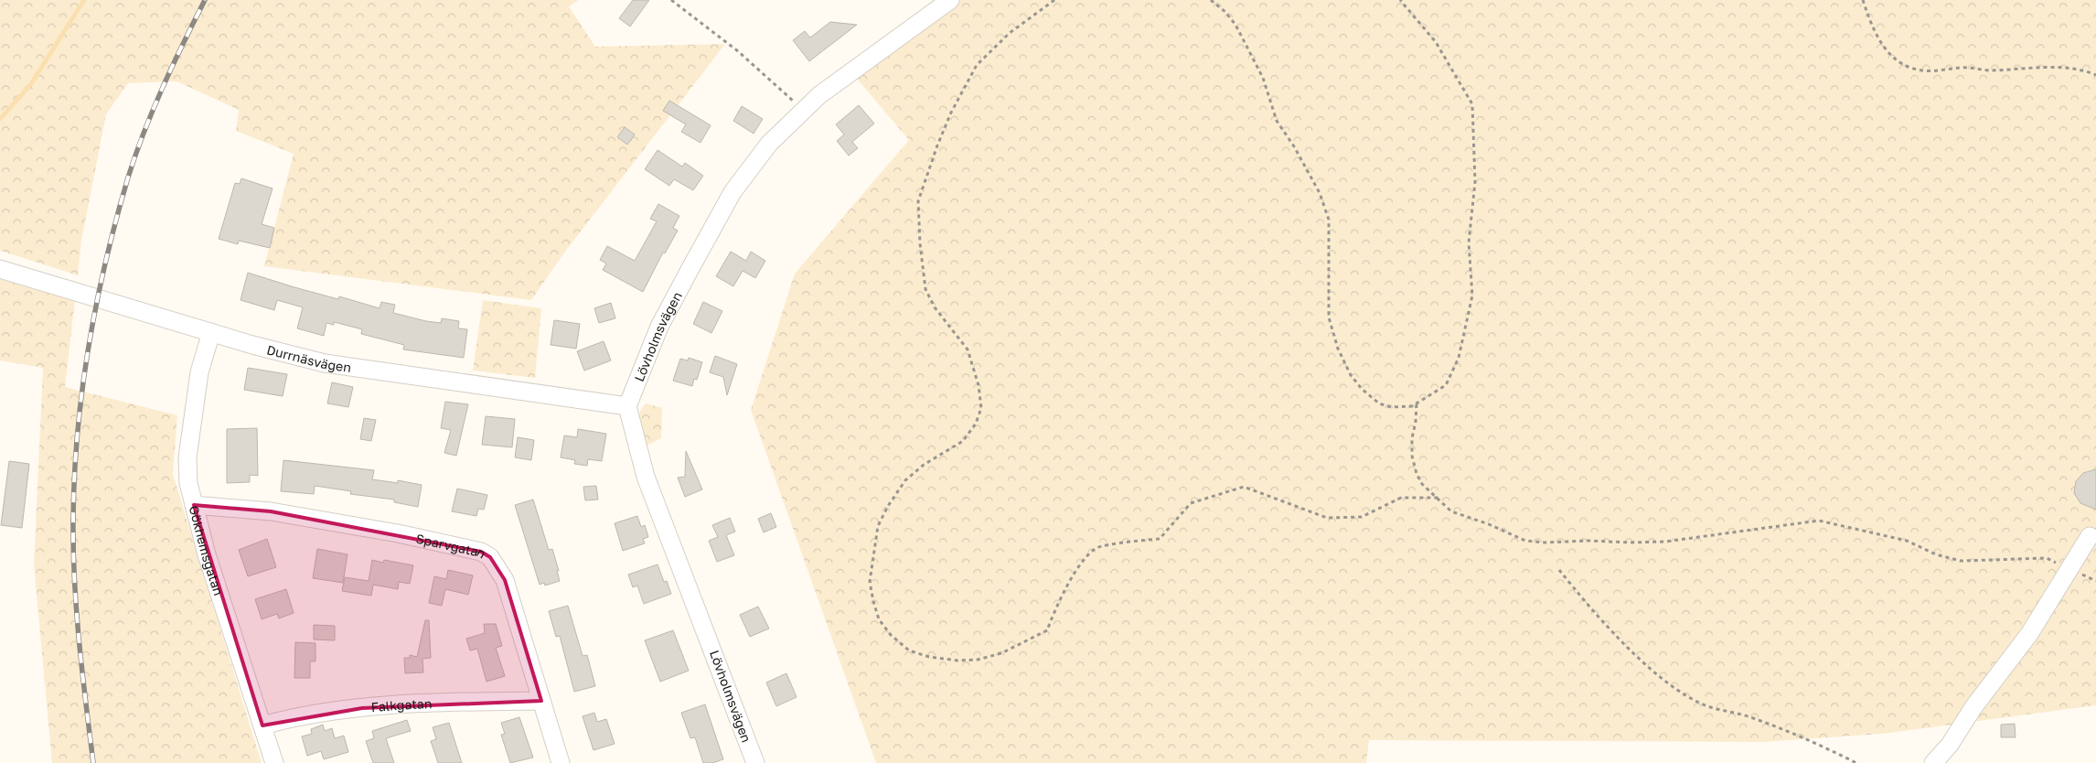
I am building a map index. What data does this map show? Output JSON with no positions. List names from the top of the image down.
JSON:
{
  "streets": {
    "street": [
      "Lövholmsvägen",
      "Durrnäsvägen",
      "Sparvgatan",
      "Gökhemsgatan",
      "Falkgatan"
    ]
  },
  "crossings": [
    ["Lövholmsvägen", "Durrnäsvägen"],
    ["Durrnäsvägen", "Gökhemsgatan"],
    ["Sparvgatan", "Gökhemsgatan"],
    ["Sparvgatan", "Falkgatan"],
    ["Gökhemsgatan", "Falkgatan"]
  ]
}
